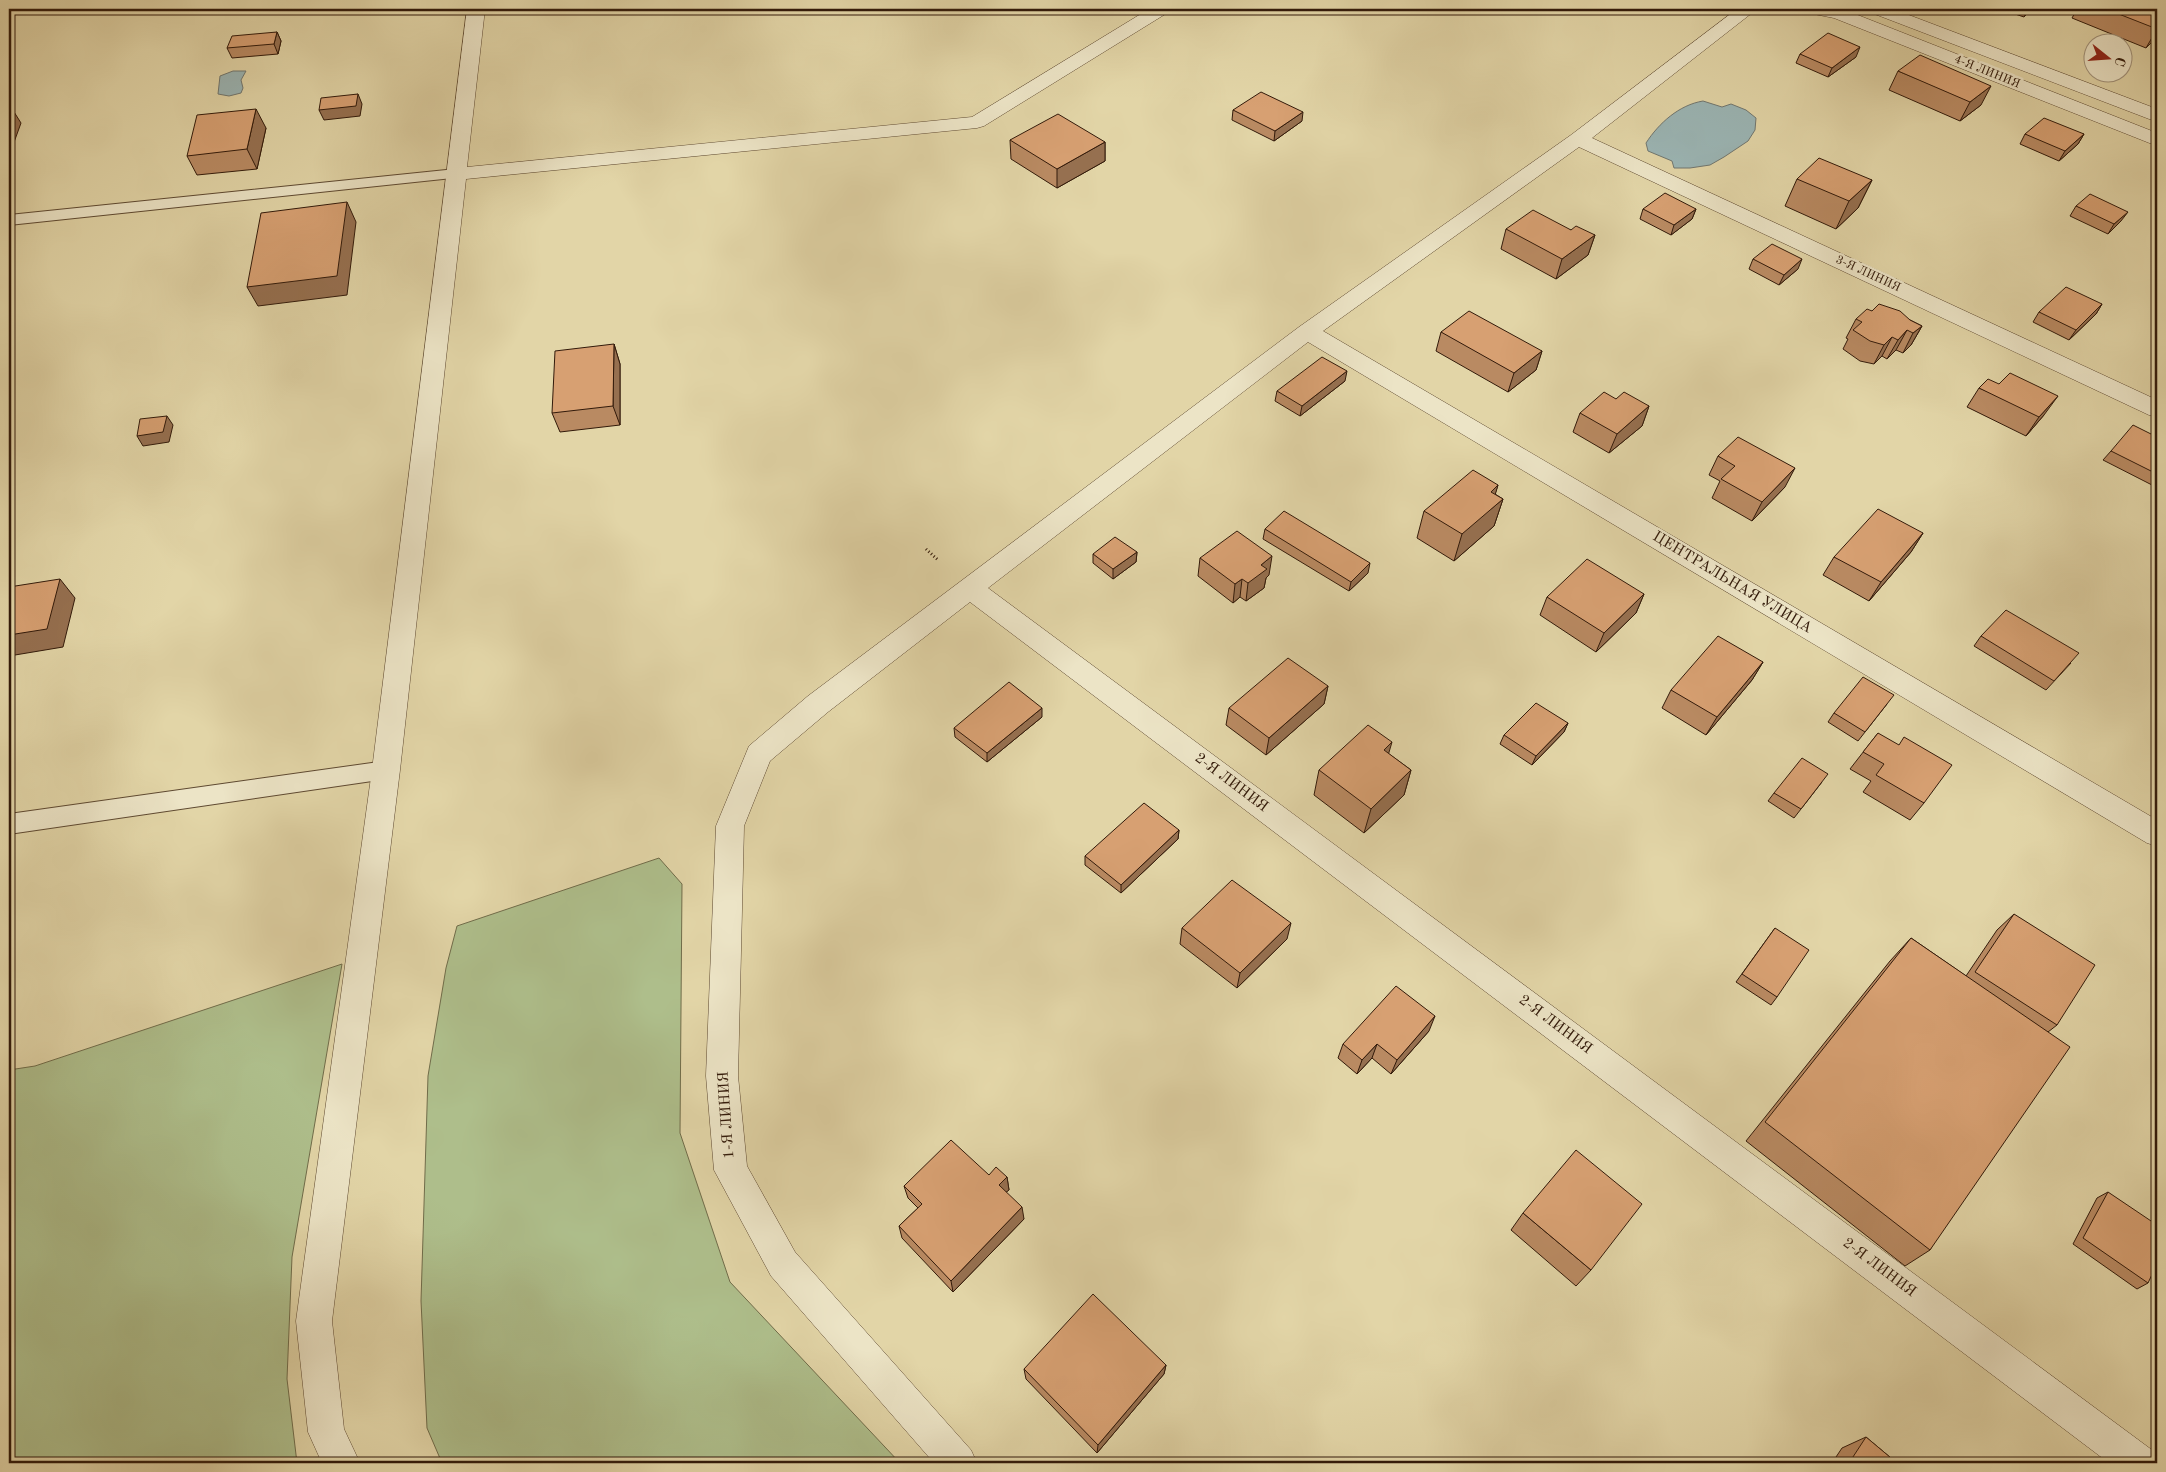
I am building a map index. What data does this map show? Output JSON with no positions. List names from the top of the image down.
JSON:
{
  "streets": {
    "street": [
      "4-Я ЛИНИЯ",
      "3-Я ЛИНИЯ",
      "ЦЕНТРАЛЬНАЯ УЛИЦА",
      "2-Я ЛИНИЯ",
      "1-Я ЛИНИЯ"
    ]
  },
  "crossings": [
    ["2-Я ЛИНИЯ", "1-Я ЛИНИЯ"]
  ],
  "north": "right"
}
